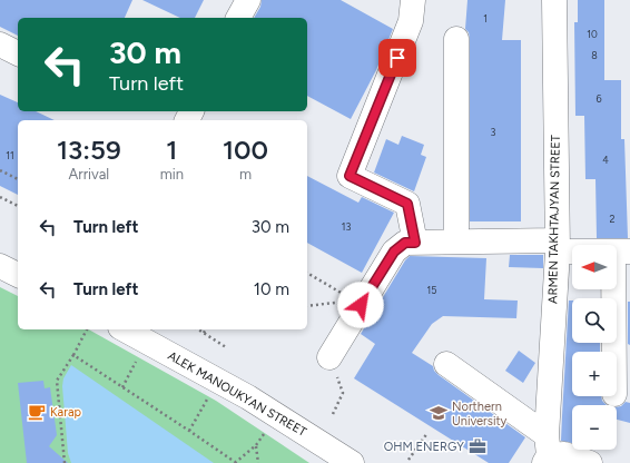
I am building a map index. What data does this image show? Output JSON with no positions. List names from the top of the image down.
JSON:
{
  "streets": {
    "street": ["ARMEN TAKHTAJYAN STREET", "ALEK MANOUKYAN STREET"]
  },
  "places": {
    "cafe": ["Karap"],
    "school or university": ["Northern University"],
    "office": ["OHM ENERGY"]
  },
  "house_numbers": [
    "1",
    "10",
    "8",
    "6",
    "3",
    "11",
    "4",
    "2",
    "13",
    "15"
  ],
  "north": "left",
  "page": {
    "turn": ["30 m", "Turn left"],
    "eta": [
      "13:59",
      "Arrival",
      "1",
      "min",
      "100",
      "m"
    ],
    "list": [
      {
        "name": "Turn left",
        "value": "30 m"
      },
      {
        "name": "Turn left",
        "value": "10 m"
      }
    ],
    "map_buttons": ["+", "−"]
  }
}
